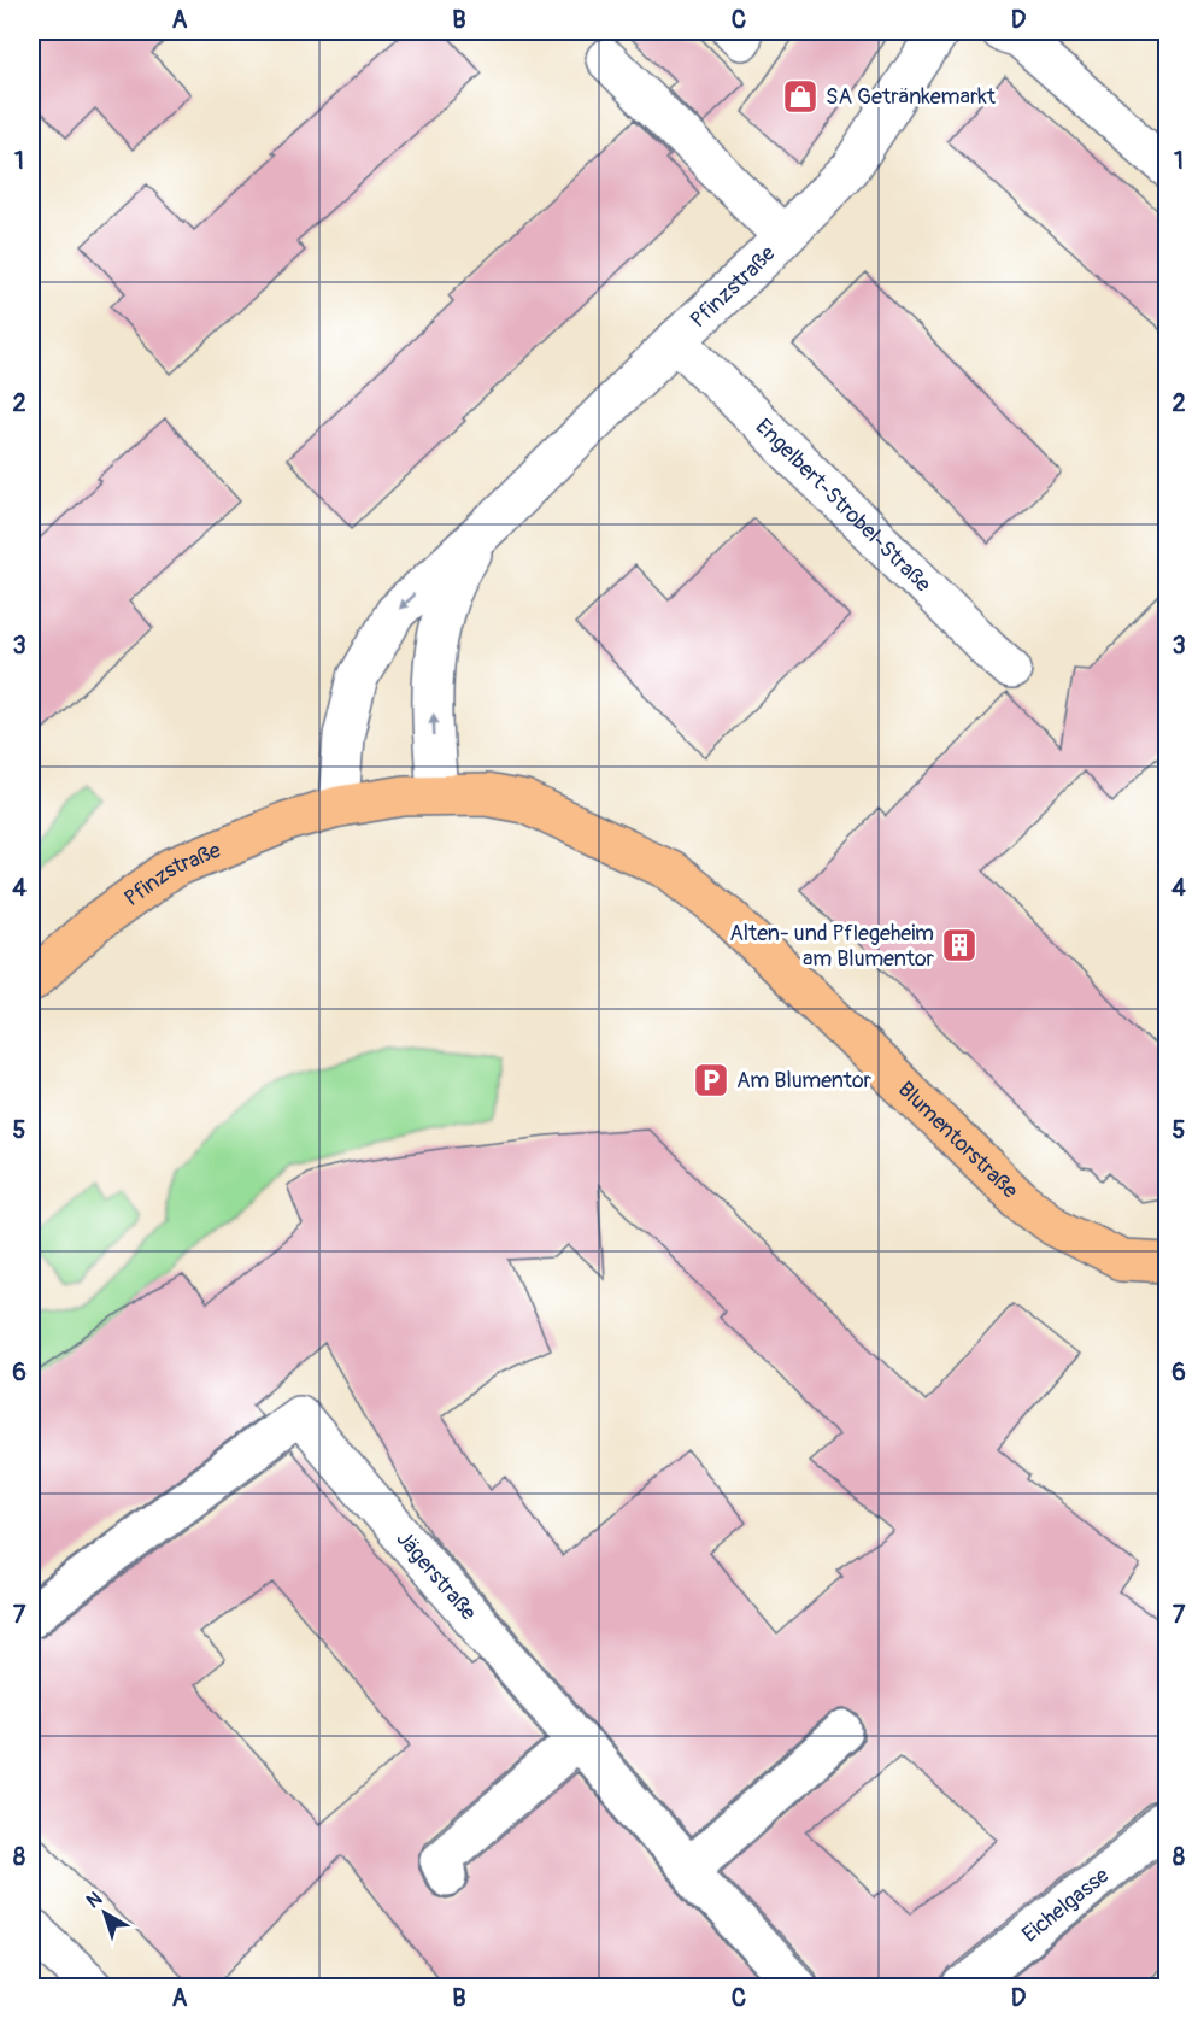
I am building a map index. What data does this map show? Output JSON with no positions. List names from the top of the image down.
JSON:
{
  "streets": {
    "main road": ["Pfinzstraße", "Blumentorstraße"],
    "street": ["Engelbert-Strobel-Straße", "Jägerstraße", "Eichelgasse"]
  },
  "crossings": [
    ["Pfinzstraße", "Engelbert-Strobel-Straße"],
    ["Pfinzstraße", "Blumentorstraße"]
  ],
  "places": {
    "shop": ["SA Getränkemarkt"],
    "building": ["Alten- und Pflegeheim am Blumentor"],
    "parking": ["Am Blumentor"]
  },
  "north": "top left",
  "grid": {
    "columns": [
      "A",
      "B",
      "C",
      "D"
    ],
    "rows": [
      "1",
      "2",
      "3",
      "4",
      "5",
      "6",
      "7",
      "8"
    ]
  }
}
